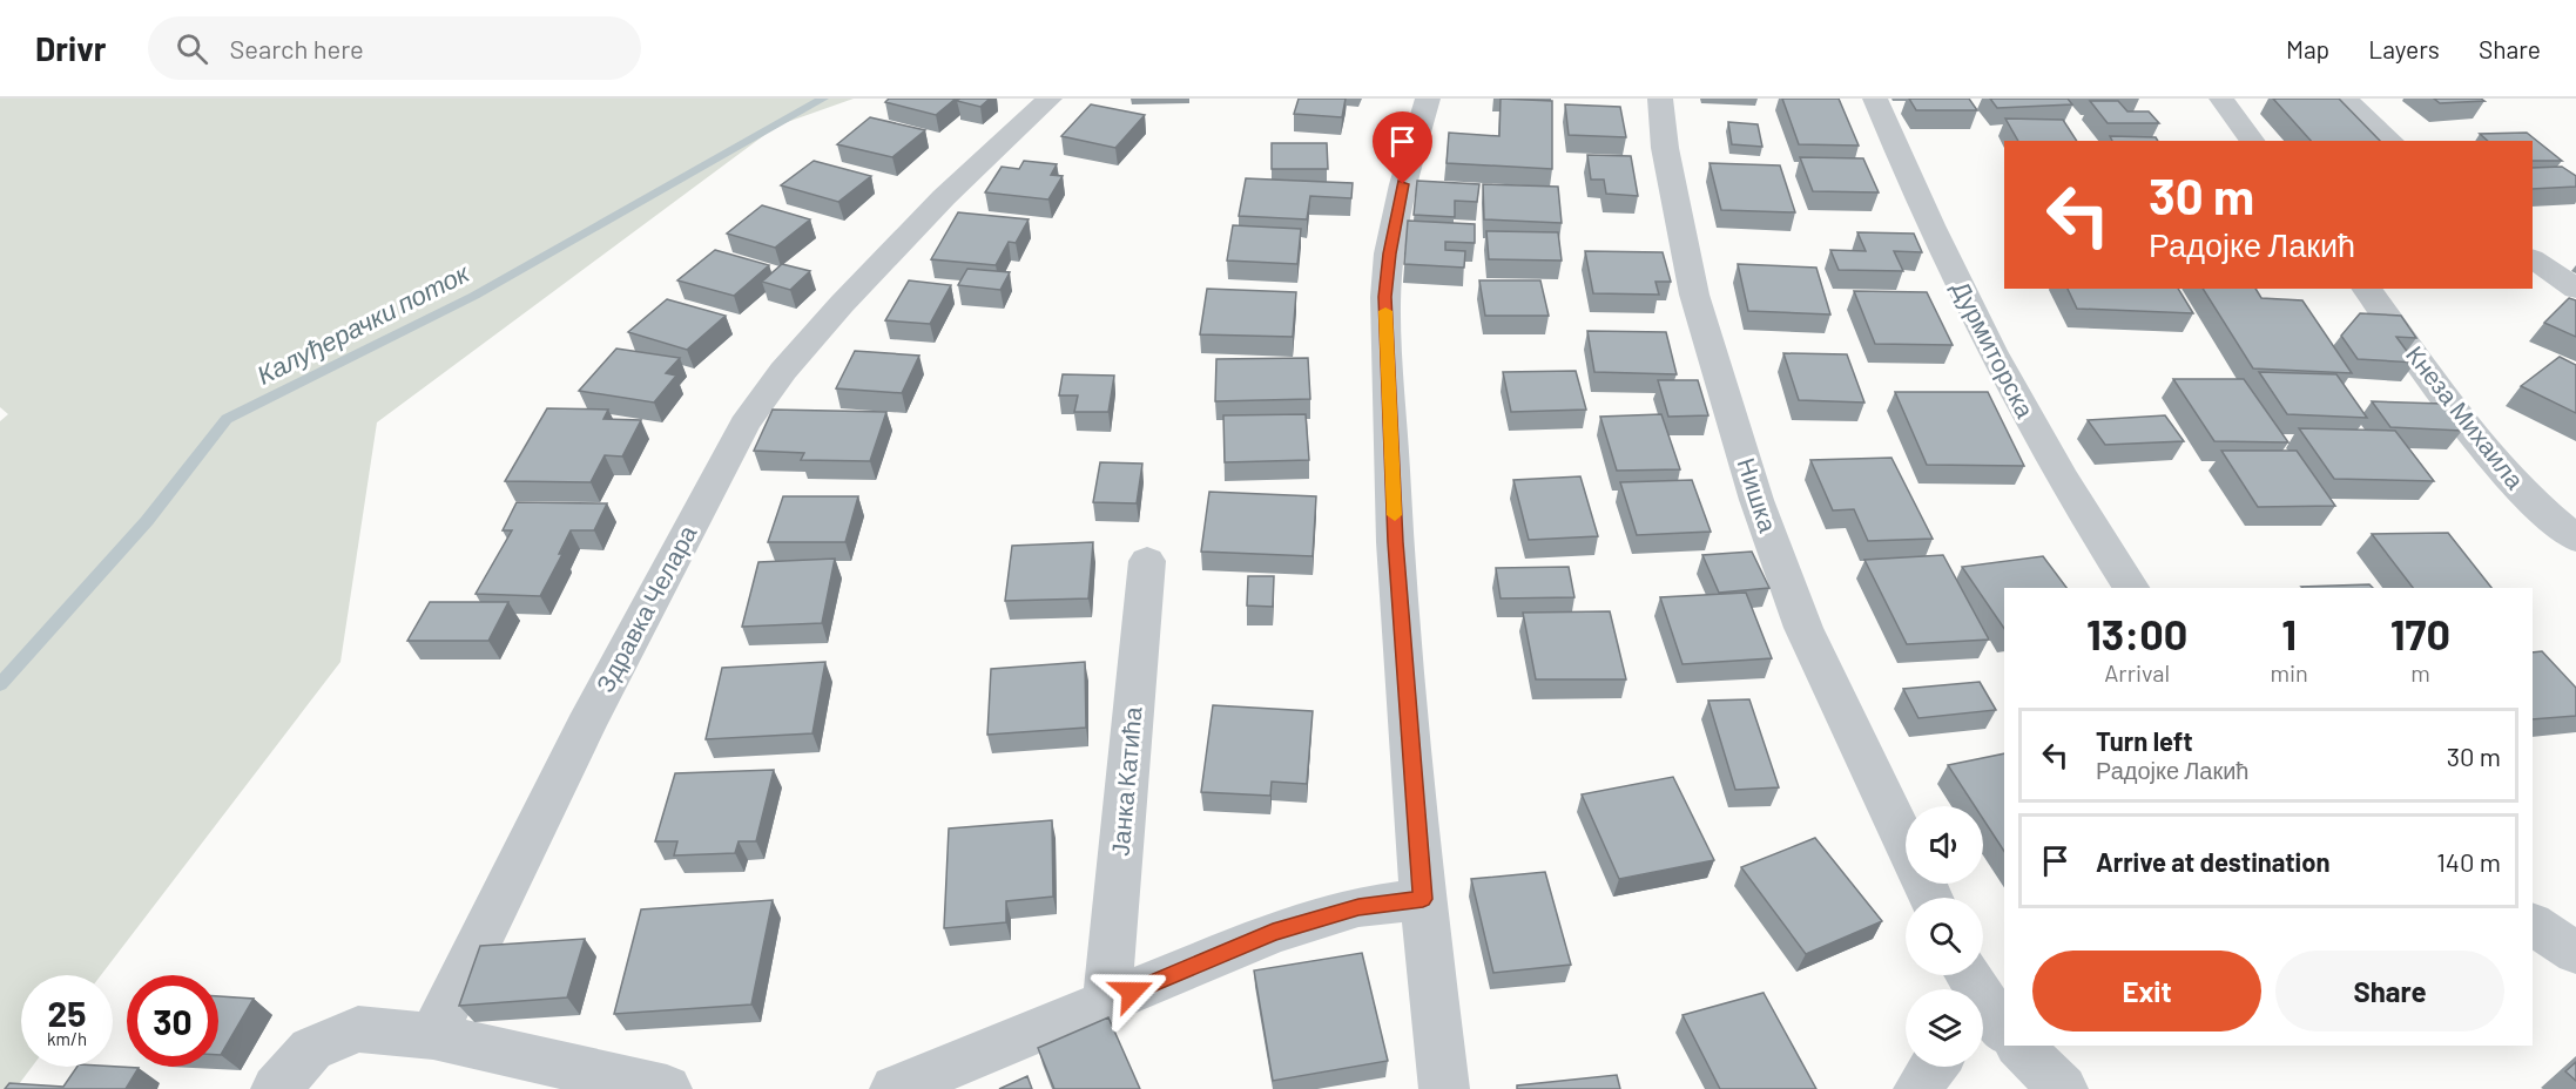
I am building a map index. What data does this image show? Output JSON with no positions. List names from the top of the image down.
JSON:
{
  "streets": {
    "street": [
      "Дурмиторска",
      "Кнеза Михаила",
      "Нишка",
      "Здравка Челара",
      "Јанка Катића"
    ]
  },
  "water": ["Калуђерачки поток"],
  "page": {
    "header": "Drivr",
    "search": "Search here",
    "nav": ["Map", "Layers", "Share"],
    "turn": ["30 m", "Радојке Лакић"],
    "eta": [
      "13:00",
      "Arrival",
      "1",
      "min",
      "170",
      "m"
    ],
    "list": [
      {
        "name": "Turn left",
        "note": "Радојке Лакић",
        "value": "30 m"
      },
      {
        "name": "Arrive at destination",
        "value": "140 m"
      }
    ],
    "buttons": ["Exit", "Share"],
    "speed": "25 km/h",
    "limit": "30"
  }
}
